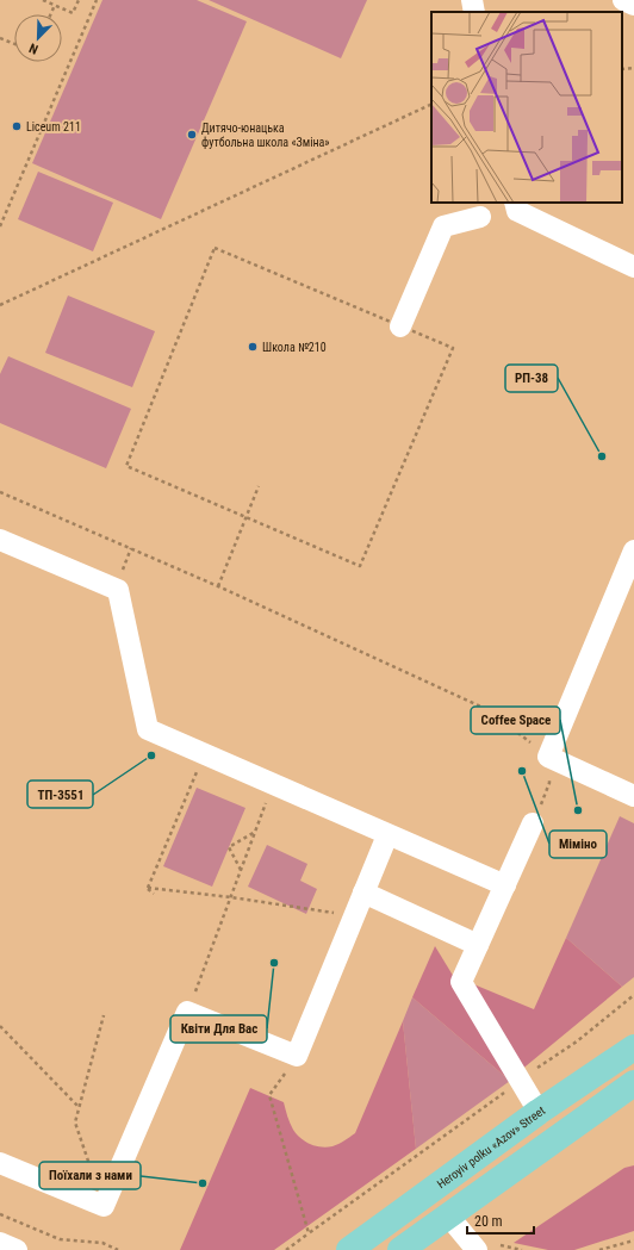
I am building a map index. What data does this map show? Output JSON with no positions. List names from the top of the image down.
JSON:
{
  "streets": {
    "main road": ["Heroyiv polku «Azov» Street"]
  },
  "places": [
    "Liceum 211",
    "Дитячо-юнацька футбольна школа «Зміна»",
    "Школа №210",
    "РП-38",
    "ТП-3551",
    "Міміно",
    "Coffee Space",
    "Квіти Для Вас",
    "Поїхали з нами"
  ],
  "scale_bar": "20 m",
  "north": "bottom left"
}
